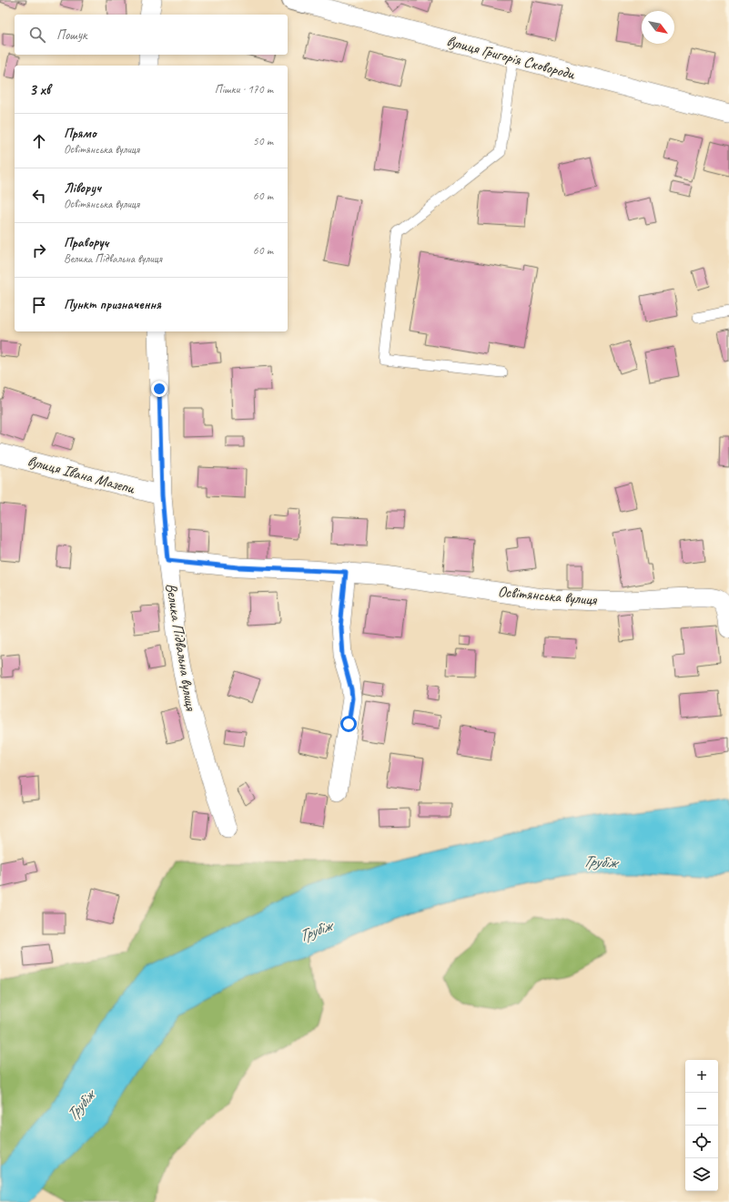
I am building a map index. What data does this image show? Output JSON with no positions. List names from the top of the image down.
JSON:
{
  "streets": {
    "street": [
      "вулиця Григорія Сковороди",
      "вулиця Івана Мазепи",
      "Освітянська вулиця",
      "Велика Підвальна вулиця"
    ]
  },
  "crossings": [
    ["вулиця Івана Мазепи", "Велика Підвальна вулиця"],
    ["Освітянська вулиця", "Велика Підвальна вулиця"]
  ],
  "water": ["Трубіж"],
  "north": "bottom right",
  "page": {
    "search": "Пошук",
    "heading": ["3 хв", "Пішки · 170 m"],
    "list": [
      ["Прямо", "Освітянська вулиця", "50 m"],
      ["Ліворуч", "Освітянська вулиця", "60 m"],
      ["Праворуч", "Велика Підвальна вулиця", "60 m"],
      "Пункт призначення"
    ],
    "map_buttons": ["+", "−"]
  }
}
